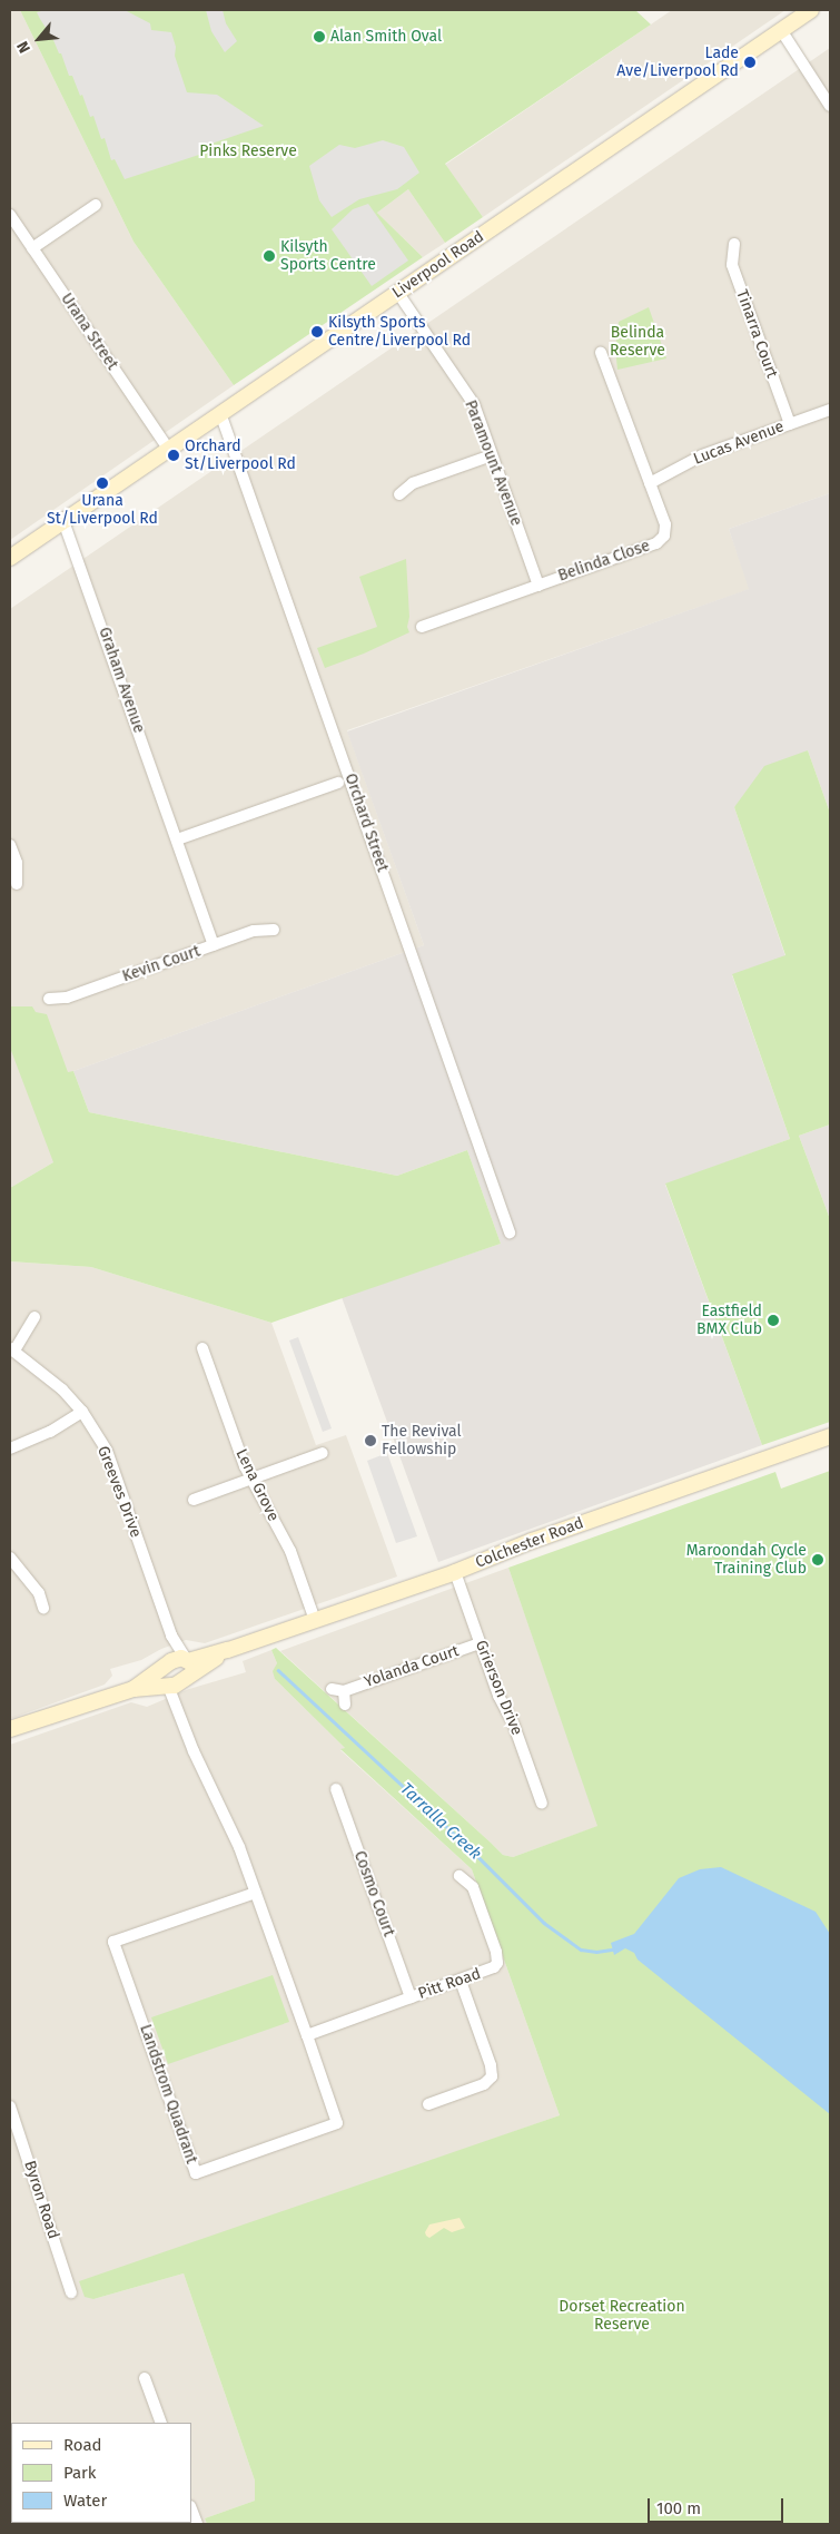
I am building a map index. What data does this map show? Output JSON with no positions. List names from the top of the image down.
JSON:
{
  "streets": {
    "main road": ["Liverpool Road", "Colchester Road"],
    "street": [
      "Urana Street",
      "Tinarra Court",
      "Lucas Avenue",
      "Paramount Avenue",
      "Belinda Close",
      "Graham Avenue",
      "Orchard Street",
      "Kevin Court",
      "Lena Grove",
      "Greeves Drive",
      "Yolanda Court",
      "Grierson Drive",
      "Cosmo Court",
      "Pitt Road",
      "Landstrom Quadrant",
      "Byron Road"
    ]
  },
  "crossings": [
    ["Liverpool Road", "Urana Street"],
    ["Liverpool Road", "Paramount Avenue"],
    ["Liverpool Road", "Graham Avenue"],
    ["Liverpool Road", "Orchard Street"],
    ["Tinarra Court", "Lucas Avenue"],
    ["Lucas Avenue", "Belinda Close"],
    ["Paramount Avenue", "Belinda Close"],
    ["Graham Avenue", "Kevin Court"],
    ["Lena Grove", "Colchester Road"],
    ["Greeves Drive", "Colchester Road"],
    ["Greeves Drive", "Landstrom Quadrant"],
    ["Colchester Road", "Grierson Drive"],
    ["Colchester Road", "Landstrom Quadrant"],
    ["Yolanda Court", "Grierson Drive"],
    ["Cosmo Court", "Pitt Road"],
    ["Pitt Road", "Landstrom Quadrant"]
  ],
  "water": ["Tarralla Creek"],
  "parks": ["Pinks Reserve", "Belinda Reserve", "Dorset Recreation Reserve"],
  "places": [
    "Alan Smith Oval",
    "Lade Ave/Liverpool Rd",
    "Kilsyth Sports Centre",
    "Kilsyth Sports Centre/Liverpool Rd",
    "Orchard St/Liverpool Rd",
    "Urana St/Liverpool Rd",
    "Eastfield BMX Club",
    "The Revival Fellowship",
    "Maroondah Cycle Training Club"
  ],
  "legend": ["Road", "Park", "Water"],
  "scale_bar": "100 m",
  "north": "bottom left"
}
